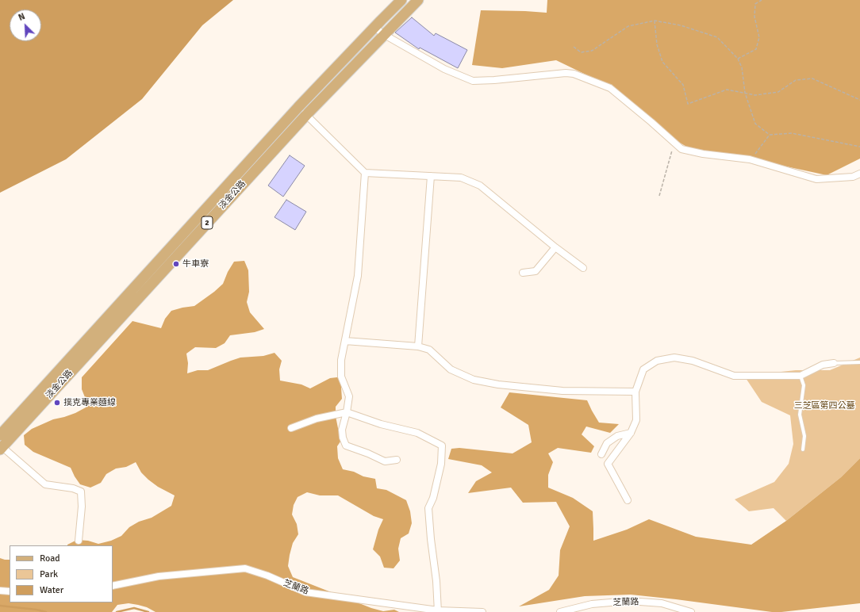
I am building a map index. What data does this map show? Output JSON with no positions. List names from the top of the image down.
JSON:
{
  "streets": {
    "main road": ["淡金公路", "2"],
    "street": ["芝蘭路"]
  },
  "parks": ["三芝區第四公墓"],
  "places": ["牛車寮", "撲克專業麵線"],
  "legend": ["Road", "Park", "Water"],
  "north": "top left"
}
